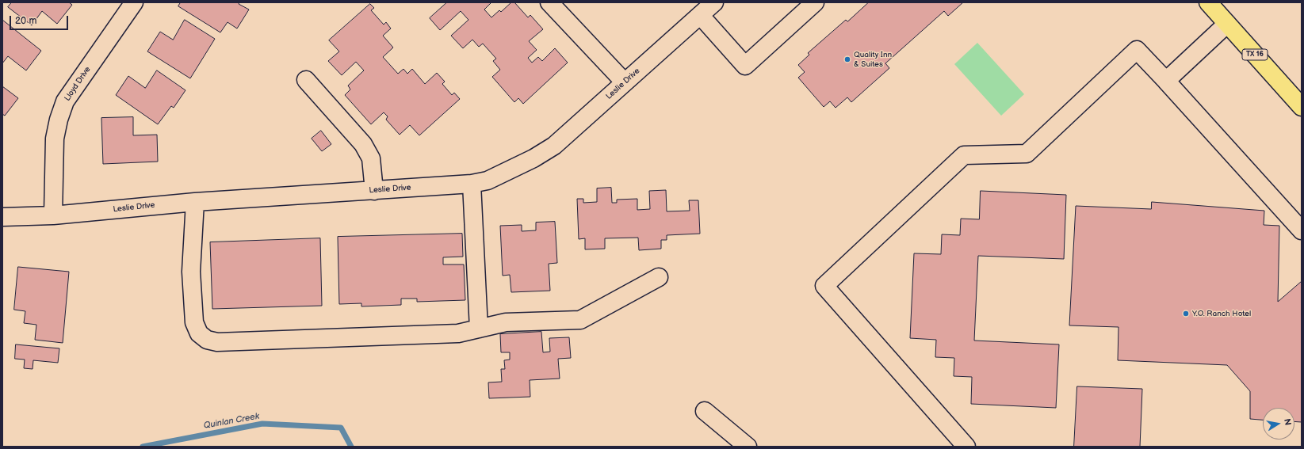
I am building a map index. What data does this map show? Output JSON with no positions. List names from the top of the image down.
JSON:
{
  "streets": {
    "main road": ["TX 16"],
    "street": ["Lloyd Drive", "Leslie Drive"]
  },
  "crossings": [
    ["Lloyd Drive", "Leslie Drive"]
  ],
  "water": ["Quinlan Creek"],
  "places": ["Quality Inn & Suites", "Y.O. Ranch Hotel"],
  "scale_bar": "20 m",
  "north": "right"
}
